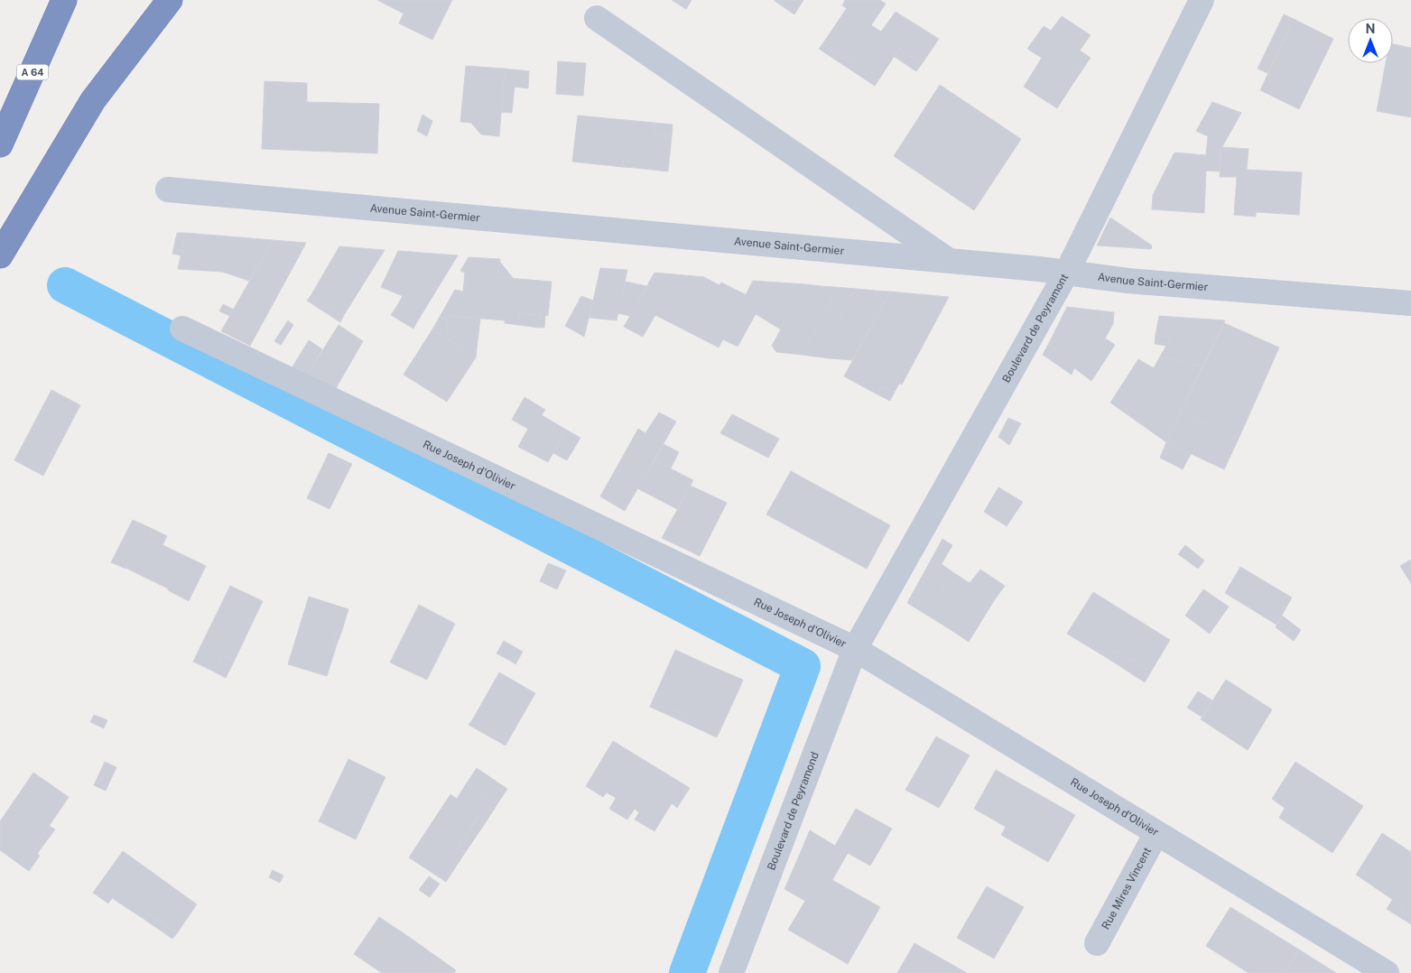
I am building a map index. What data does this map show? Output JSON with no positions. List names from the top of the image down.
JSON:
{
  "streets": {
    "highway": ["A 64"],
    "street": [
      "Avenue Saint-Germier",
      "Boulevard de Peyramont",
      "Rue Joseph d'Olivier",
      "Boulevard de Peyramond",
      "Rue Mires Vincent"
    ]
  },
  "crossings": [
    ["Avenue Saint-Germier", "Boulevard de Peyramont"],
    ["Boulevard de Peyramont", "Rue Joseph d'Olivier"],
    ["Boulevard de Peyramont", "Boulevard de Peyramond"],
    ["Rue Joseph d'Olivier", "Boulevard de Peyramond"],
    ["Rue Joseph d'Olivier", "Rue Mires Vincent"]
  ],
  "north": "top"
}
